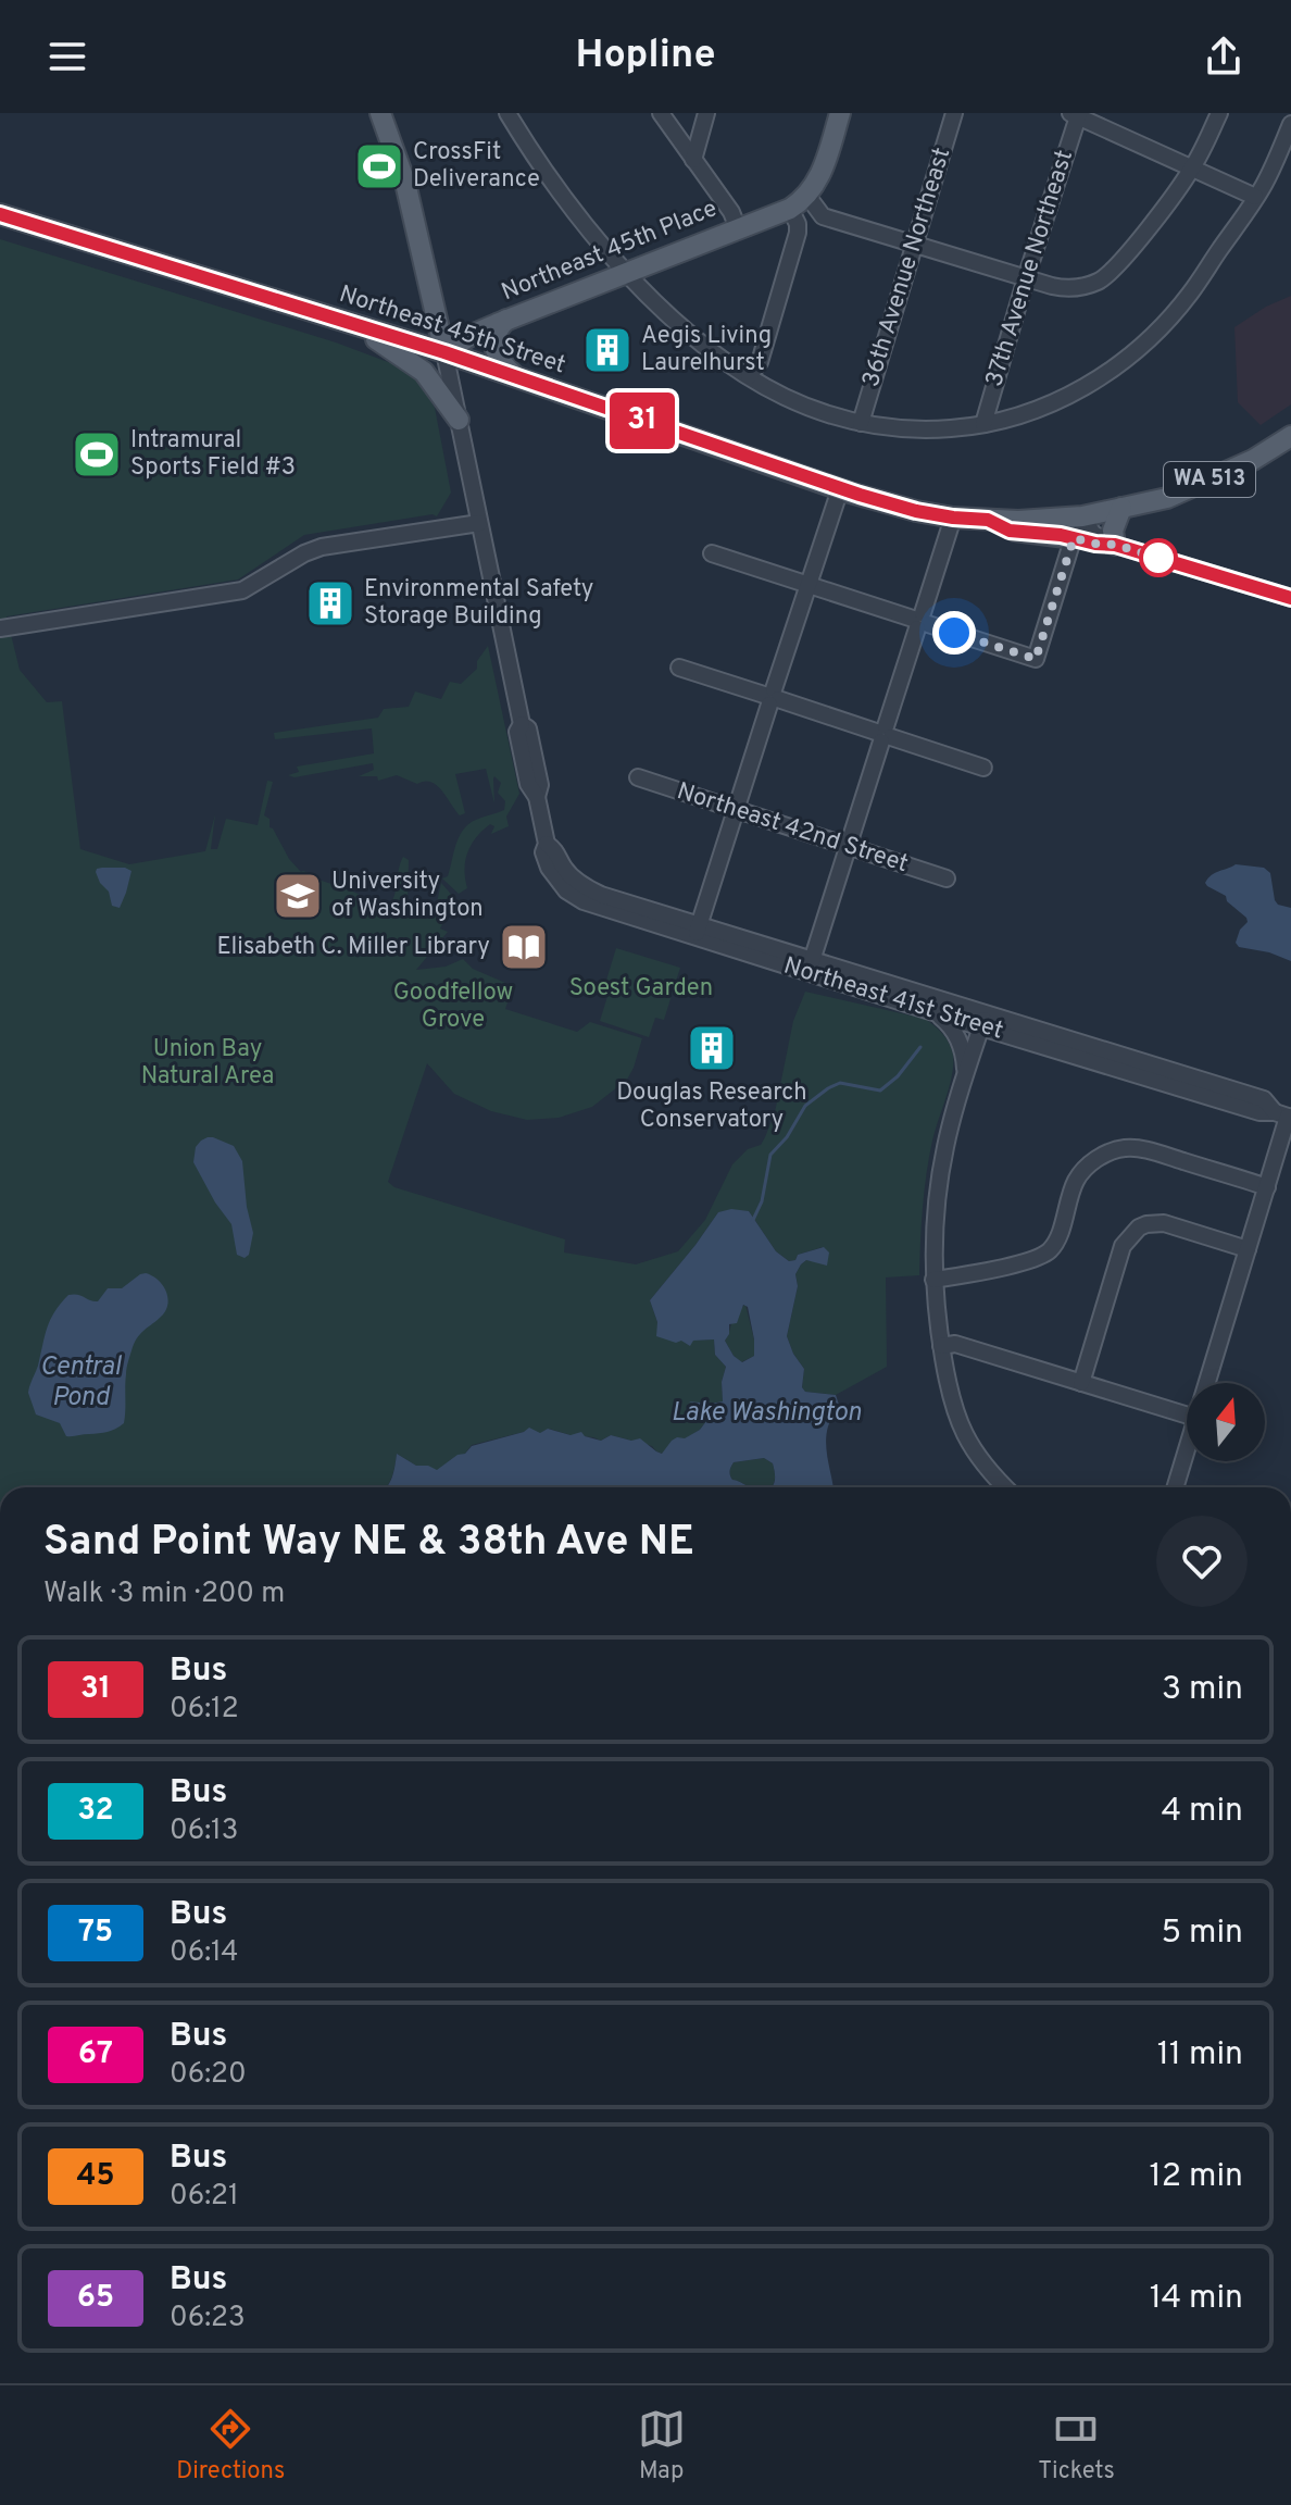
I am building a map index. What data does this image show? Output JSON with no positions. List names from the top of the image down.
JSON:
{
  "streets": {
    "main road": ["Northeast 45th Place", "Northeast 45th Street", "WA 513"],
    "street": [
      "36th Avenue Northeast",
      "37th Avenue Northeast",
      "Northeast 42nd Street",
      "Northeast 41st Street"
    ]
  },
  "crossings": [
    ["Northeast 45th Place", "Northeast 45th Street"],
    ["Northeast 45th Place", "Northeast 41st Street"],
    ["Northeast 45th Street", "WA 513"],
    ["Northeast 45th Street", "Northeast 41st Street"]
  ],
  "water": ["Central Pond", "Lake Washington"],
  "parks": ["Soest Garden", "Goodfellow Grove", "Union Bay Natural Area"],
  "places": {
    "sports": ["CrossFit Deliverance", "Intramural Sports Field #3"],
    "building": ["Aegis Living Laurelhurst", "Environmental Safety Storage Building", "Douglas Research Conservatory"],
    "school or university": ["University of Washington"],
    "library": ["Elisabeth C. Miller Library"]
  },
  "lines": ["bus line 31"],
  "north": "top",
  "page": {
    "header": "Hopline",
    "on_map": "31",
    "heading": ["Sand Point Way NE & 38th Ave NE", "Walk · 3 min · 200 m"],
    "list": [
      {
        "mark": "31",
        "name": "Bus",
        "note": "06:12",
        "value": "3 min"
      },
      {
        "mark": "32",
        "name": "Bus",
        "note": "06:13",
        "value": "4 min"
      },
      {
        "mark": "75",
        "name": "Bus",
        "note": "06:14",
        "value": "5 min"
      },
      {
        "mark": "67",
        "name": "Bus",
        "note": "06:20",
        "value": "11 min"
      },
      {
        "mark": "45",
        "name": "Bus",
        "note": "06:21",
        "value": "12 min"
      },
      {
        "mark": "65",
        "name": "Bus",
        "note": "06:23",
        "value": "14 min"
      }
    ],
    "tabs": ["Directions", "Map", "Tickets"]
  }
}
